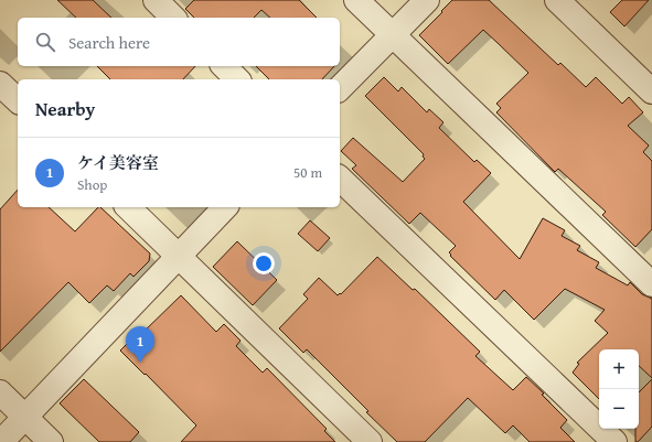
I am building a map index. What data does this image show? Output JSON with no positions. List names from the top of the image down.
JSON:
{
  "page": {
    "search": "Search here",
    "heading": "Nearby",
    "list": [
      {
        "mark": "1",
        "name": "ケイ美容室",
        "note": "Shop",
        "value": "50 m"
      }
    ],
    "pins": "1",
    "map_buttons": ["+", "−"]
  }
}
